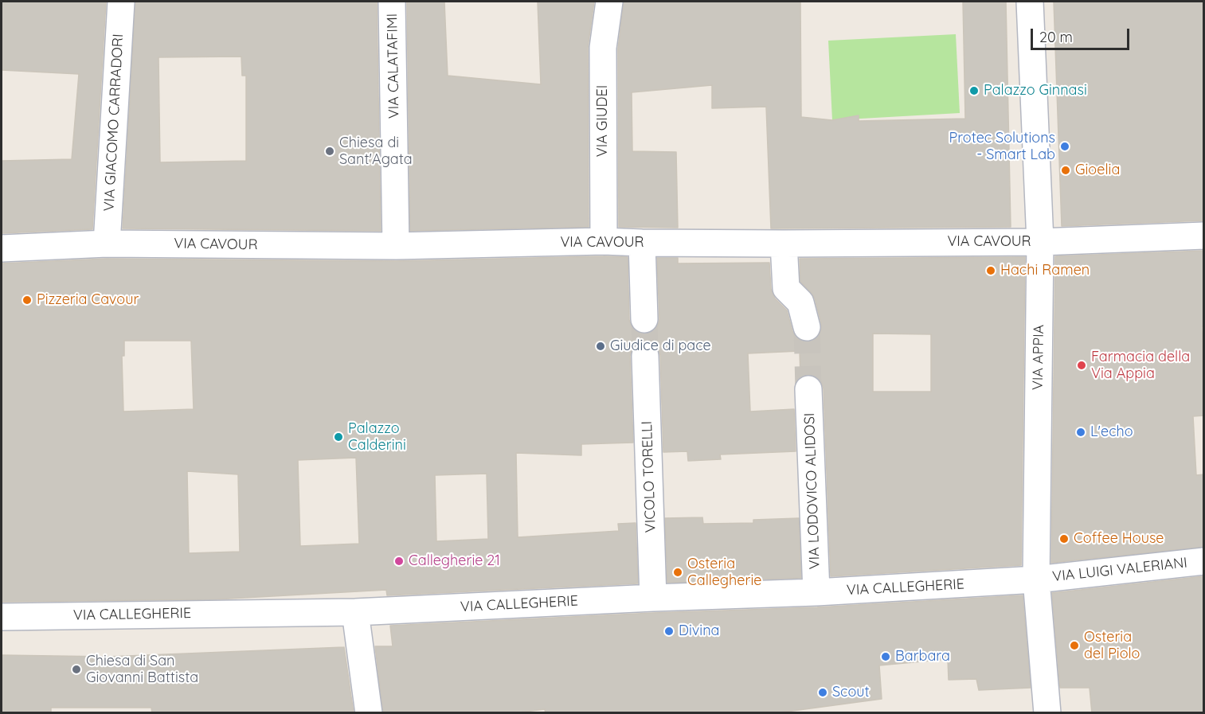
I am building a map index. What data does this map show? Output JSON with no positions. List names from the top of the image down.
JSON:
{
  "streets": {
    "street": [
      "VIA CALATAFIMI",
      "VIA GIUDEI",
      "VIA GIACOMO CARRADORI",
      "VIA CAVOUR",
      "VIA APPIA",
      "VICOLO TORELLI",
      "VIA LODOVICO ALIDOSI",
      "VIA LUIGI VALERIANI",
      "VIA CALLEGHERIE"
    ]
  },
  "crossings": [
    ["VIA CALATAFIMI", "VIA CAVOUR"],
    ["VIA GIUDEI", "VIA CAVOUR"],
    ["VIA GIACOMO CARRADORI", "VIA CAVOUR"],
    ["VIA CAVOUR", "VIA APPIA"],
    ["VIA APPIA", "VIA LUIGI VALERIANI"],
    ["VIA APPIA", "VIA CALLEGHERIE"],
    ["VICOLO TORELLI", "VIA CALLEGHERIE"],
    ["VIA LODOVICO ALIDOSI", "VIA CALLEGHERIE"],
    ["VIA LUIGI VALERIANI", "VIA CALLEGHERIE"]
  ],
  "places": [
    "Palazzo Ginnasi",
    "Protec Solutions - Smart Lab",
    "Chiesa di Sant'Agata",
    "Gioelia",
    "Hachi Ramen",
    "Pizzeria Cavour",
    "Giudice di pace",
    "Farmacia della Via Appia",
    "L'echo",
    "Palazzo Calderini",
    "Coffee House",
    "Callegherie 21",
    "Osteria Callegherie",
    "Divina",
    "Osteria del Piolo",
    "Barbara",
    "Chiesa di San Giovanni Battista",
    "Scout"
  ],
  "scale_bar": "20 m"
}
